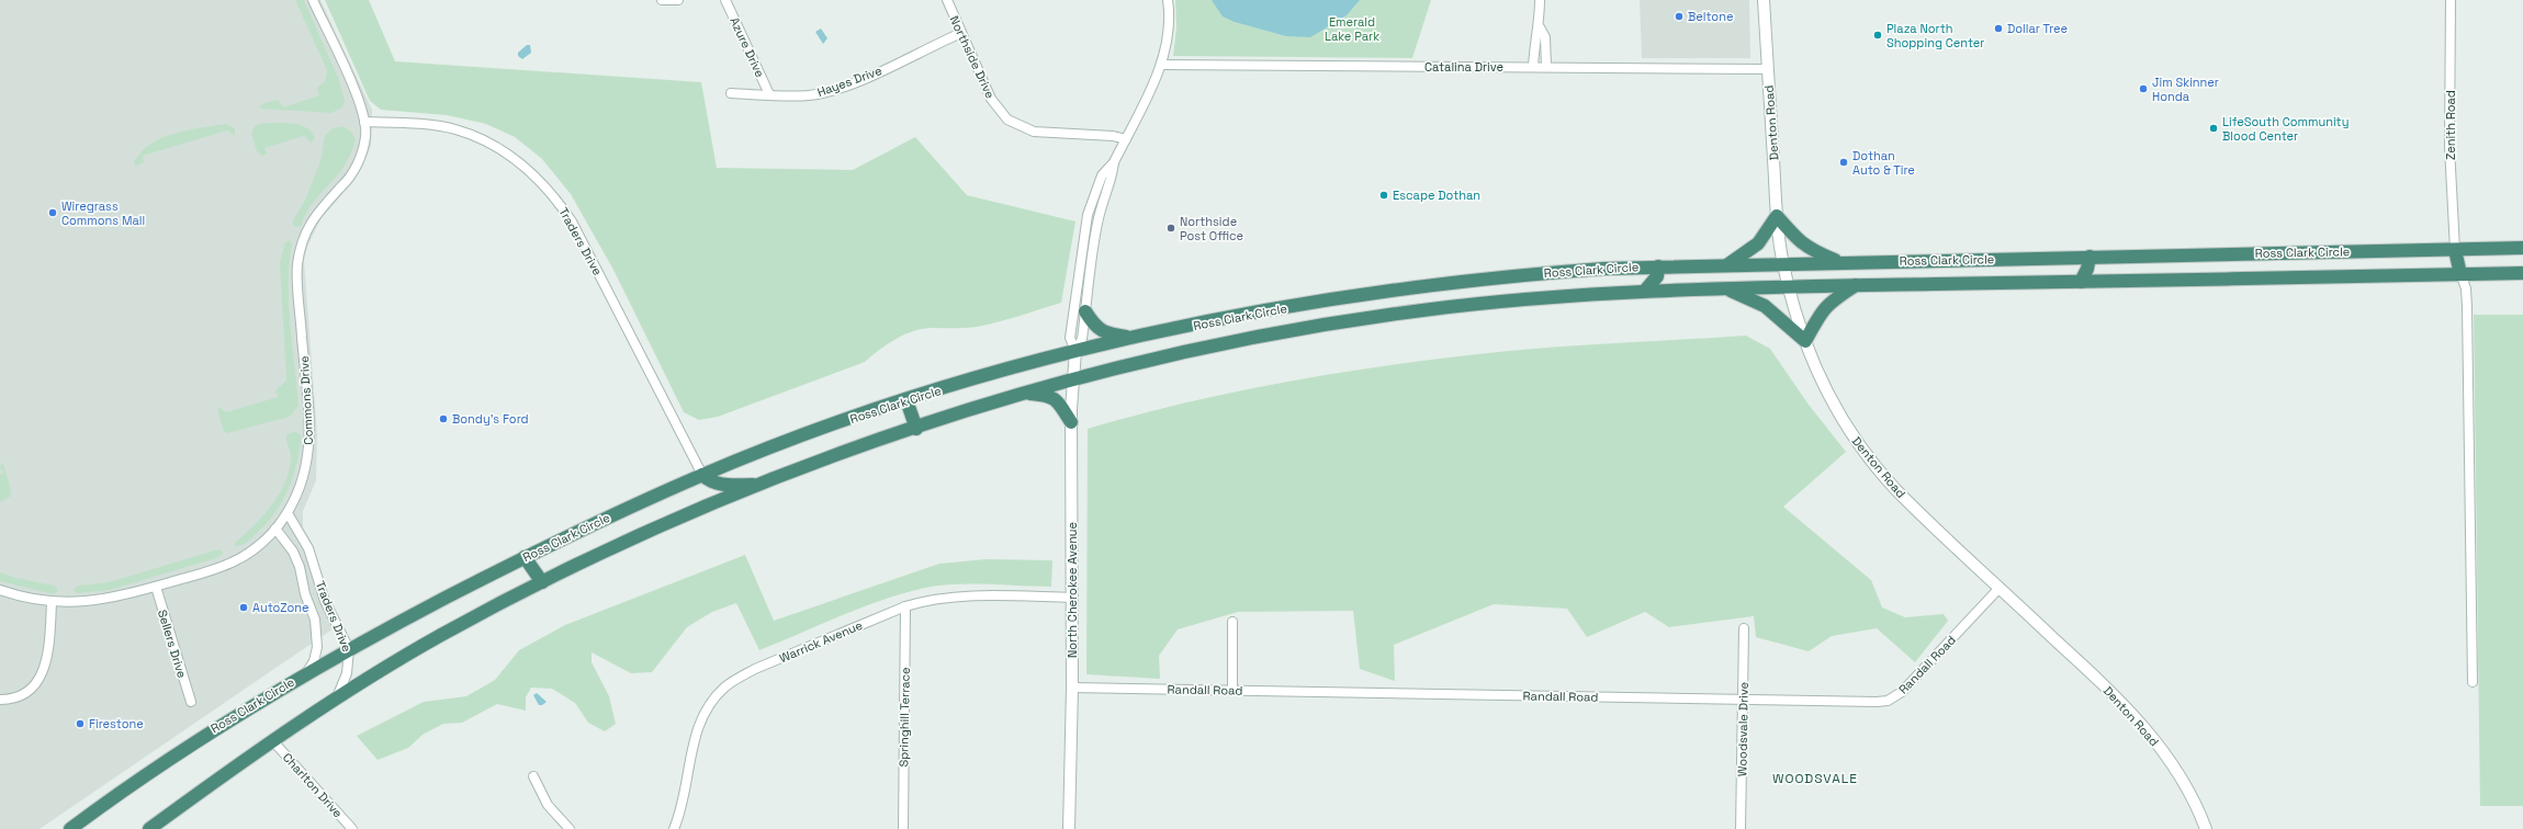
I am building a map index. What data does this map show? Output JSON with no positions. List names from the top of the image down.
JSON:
{
  "streets": {
    "highway": ["Ross Clark Circle"],
    "street": [
      "Azure Drive",
      "Northside Drive",
      "Catalina Drive",
      "Hayes Drive",
      "Denton Road",
      "Zenith Road",
      "Traders Drive",
      "Commons Drive",
      "North Cherokee Avenue",
      "Warrick Avenue",
      "Sellers Drive",
      "Randall Road",
      "Springhill Terrace",
      "Woodsvale Drive",
      "Charlton Drive"
    ]
  },
  "crossings": [
    ["Azure Drive", "Hayes Drive"],
    ["Northside Drive", "Hayes Drive"],
    ["Northside Drive", "North Cherokee Avenue"],
    ["Catalina Drive", "Denton Road"],
    ["Catalina Drive", "North Cherokee Avenue"],
    ["Denton Road", "Ross Clark Circle"],
    ["Denton Road", "Randall Road"],
    ["Zenith Road", "Ross Clark Circle"],
    ["Traders Drive", "Ross Clark Circle"],
    ["Traders Drive", "Commons Drive"],
    ["Ross Clark Circle", "North Cherokee Avenue"],
    ["Ross Clark Circle", "Charlton Drive"],
    ["Commons Drive", "Sellers Drive"],
    ["North Cherokee Avenue", "Warrick Avenue"],
    ["North Cherokee Avenue", "Randall Road"],
    ["Warrick Avenue", "Springhill Terrace"],
    ["Randall Road", "Woodsvale Drive"]
  ],
  "districts": ["WOODSVALE"],
  "parks": ["Emerald Lake Park"],
  "places": [
    "Beltone",
    "Dollar Tree",
    "Plaza North Shopping Center",
    "Jim Skinner Honda",
    "LifeSouth Community Blood Center",
    "Dothan Auto & Tire",
    "Escape Dothan",
    "Wiregrass Commons Mall",
    "Northside Post Office",
    "Bondy's Ford",
    "AutoZone",
    "Firestone"
  ]
}
